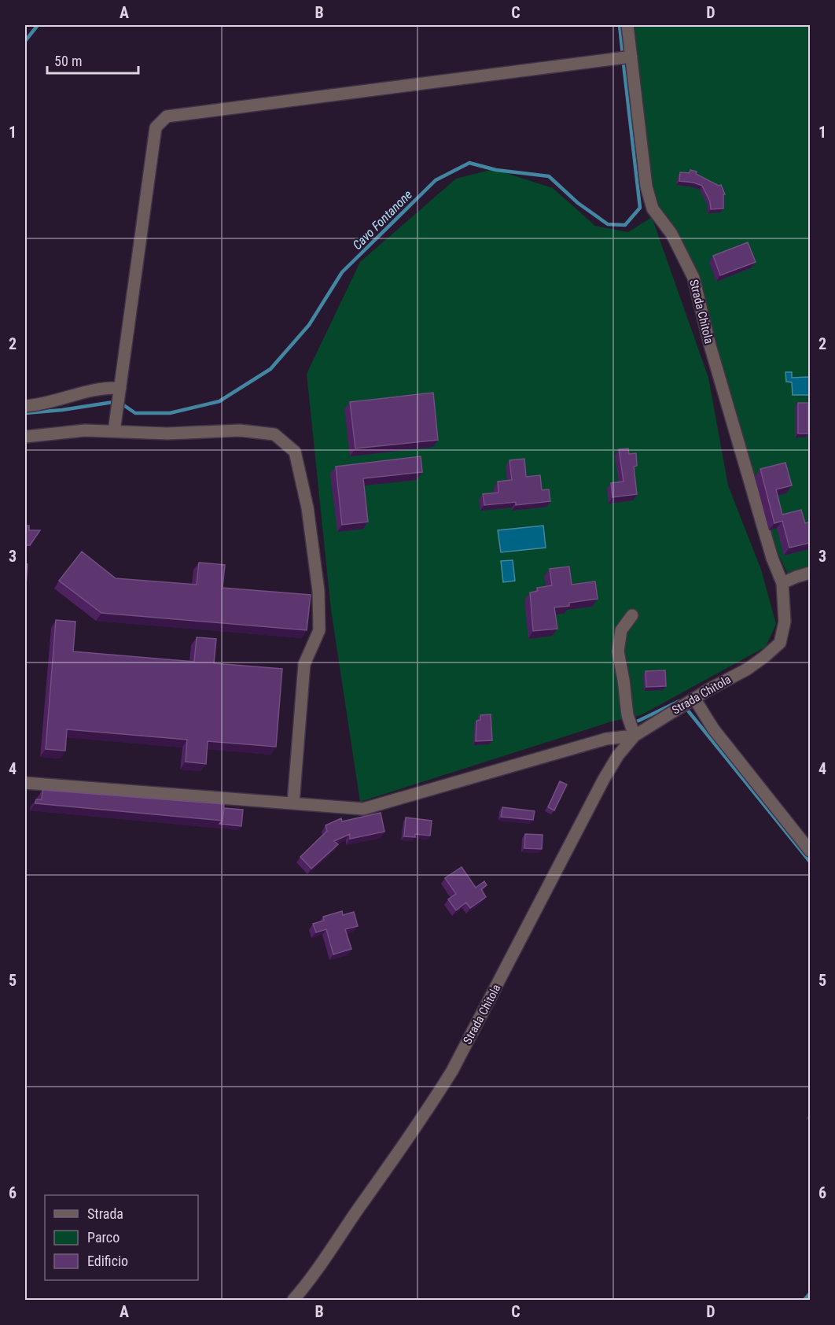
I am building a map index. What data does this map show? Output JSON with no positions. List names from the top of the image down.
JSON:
{
  "streets": {
    "street": ["Strada Chitola"]
  },
  "water": ["Cavo Fontanone"],
  "legend": ["Strada", "Parco", "Edificio"],
  "scale_bar": "50 m",
  "grid": {
    "columns": [
      "A",
      "B",
      "C",
      "D"
    ],
    "rows": [
      "1",
      "2",
      "3",
      "4",
      "5",
      "6"
    ]
  }
}
